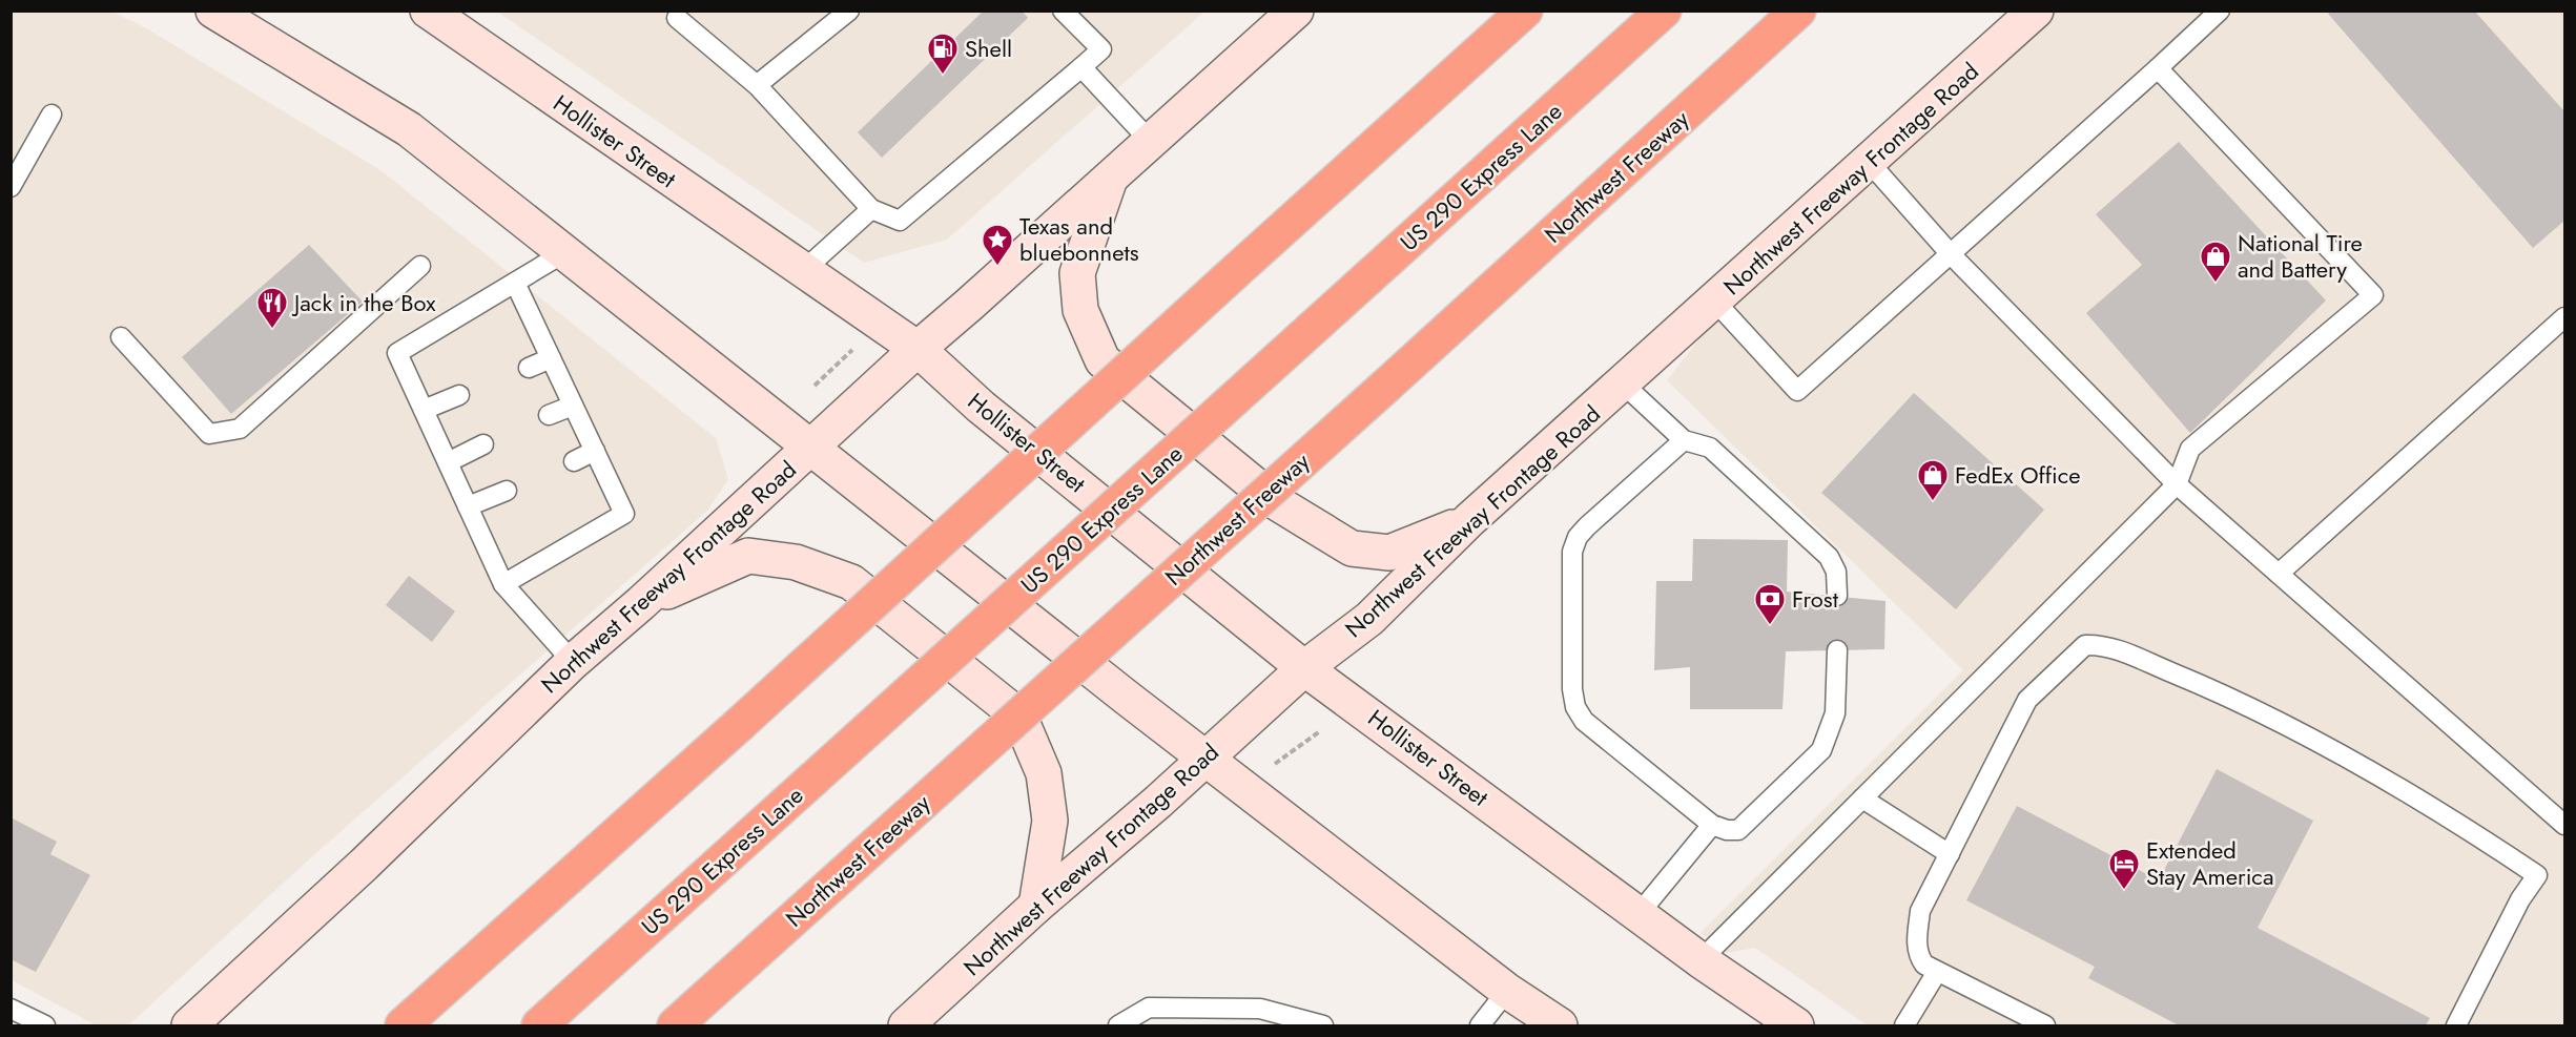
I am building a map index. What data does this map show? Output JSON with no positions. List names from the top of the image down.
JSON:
{
  "streets": {
    "highway": ["US 290 Express Lane", "Northwest Freeway"],
    "main road": ["Hollister Street", "Northwest Freeway Frontage Road"]
  },
  "crossings": [
    ["Hollister Street", "Northwest Freeway Frontage Road"]
  ],
  "places": {
    "fuel station": ["Shell"],
    "place": ["Texas and bluebonnets"],
    "shop": ["National Tire and Battery", "FedEx Office"],
    "restaurant": ["Jack in the Box"],
    "bank": ["Frost"],
    "hotel": ["Extended Stay America"]
  }
}
